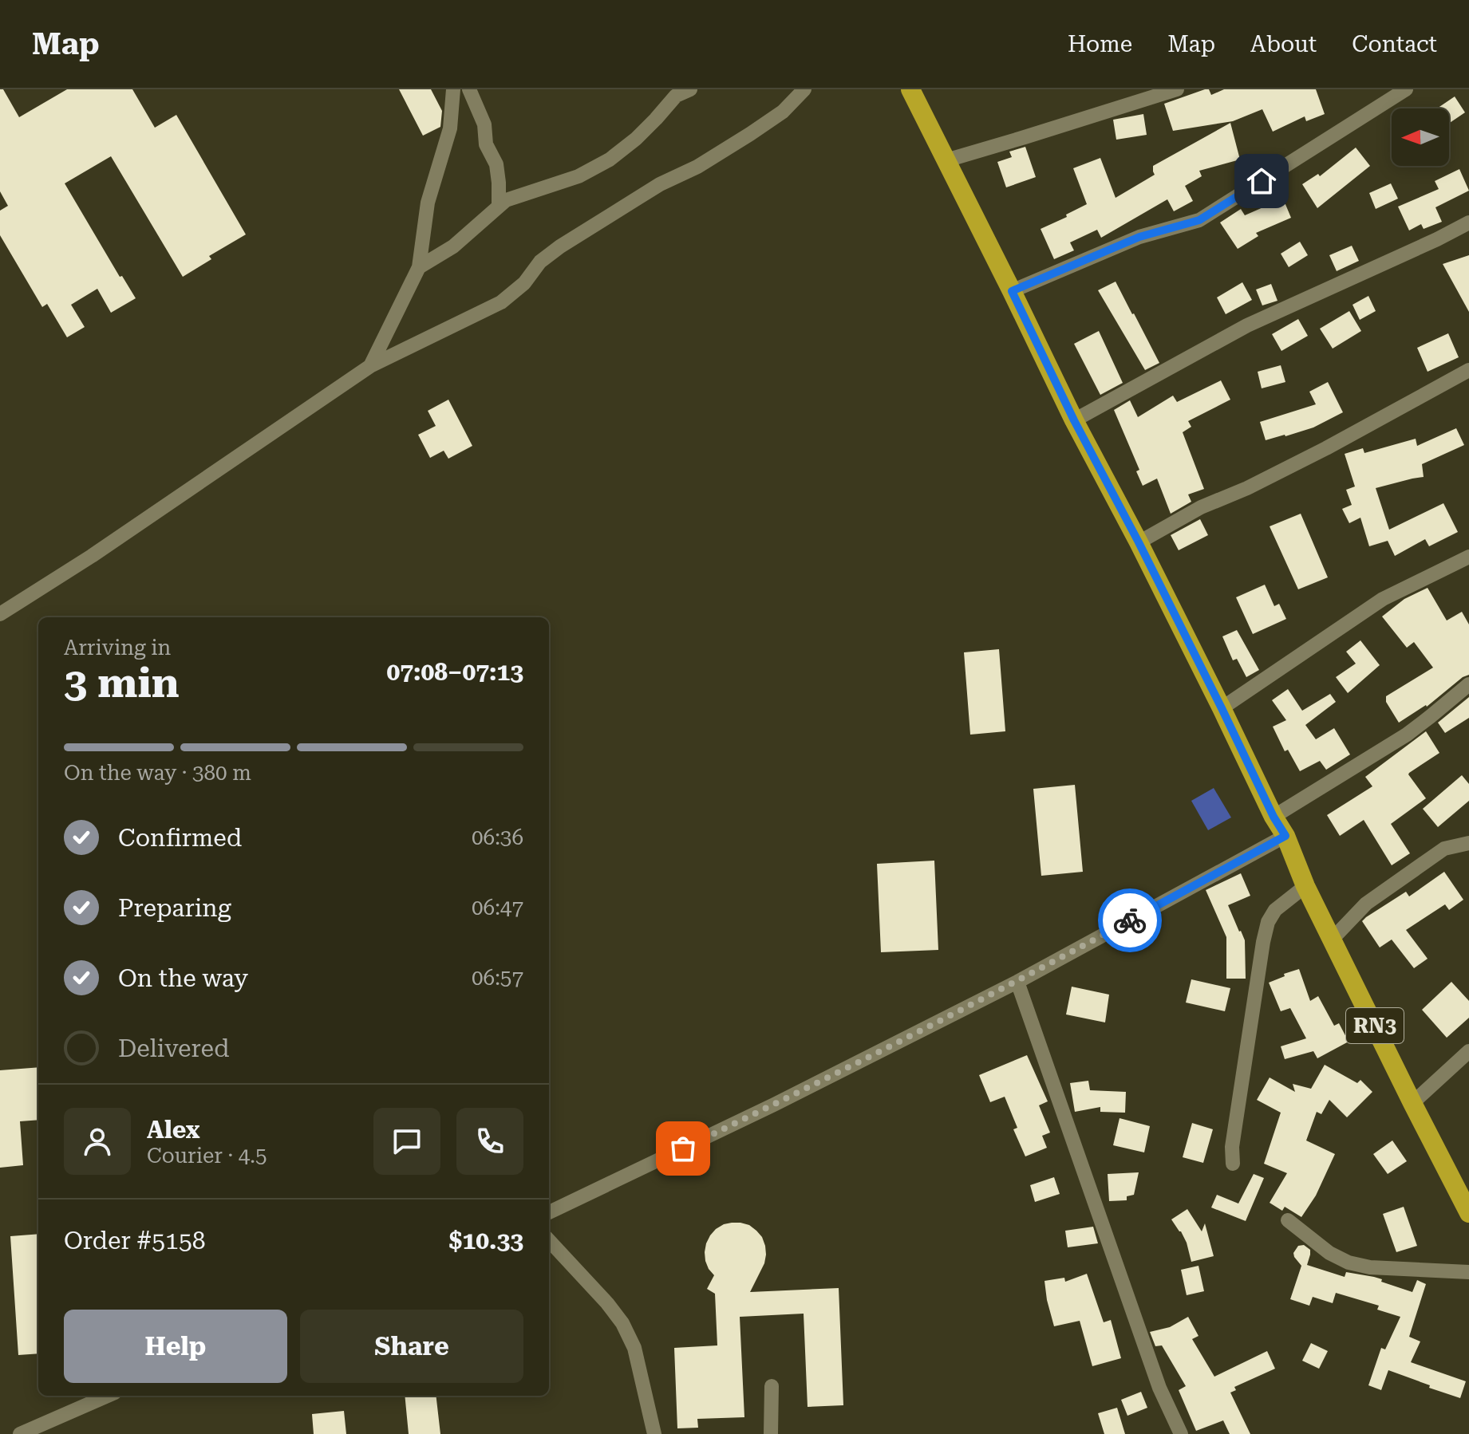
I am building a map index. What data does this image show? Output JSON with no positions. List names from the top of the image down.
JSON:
{
  "streets": {
    "highway": ["RN3"]
  },
  "north": "left",
  "page": {
    "header": "Map",
    "nav": [
      "Home",
      "Map",
      "About",
      "Contact"
    ],
    "heading": ["3 min", "Arriving in", "07:08–07:13"],
    "panel": [
      "Alex",
      "Courier · 4.5",
      "Order #5158",
      "$10.33"
    ],
    "bar": "On the way · 380 m",
    "list": [
      ["Confirmed", "06:36"],
      ["Preparing", "06:47"],
      ["On the way", "06:57"],
      "Delivered"
    ],
    "buttons": ["Help", "Share"]
  }
}
